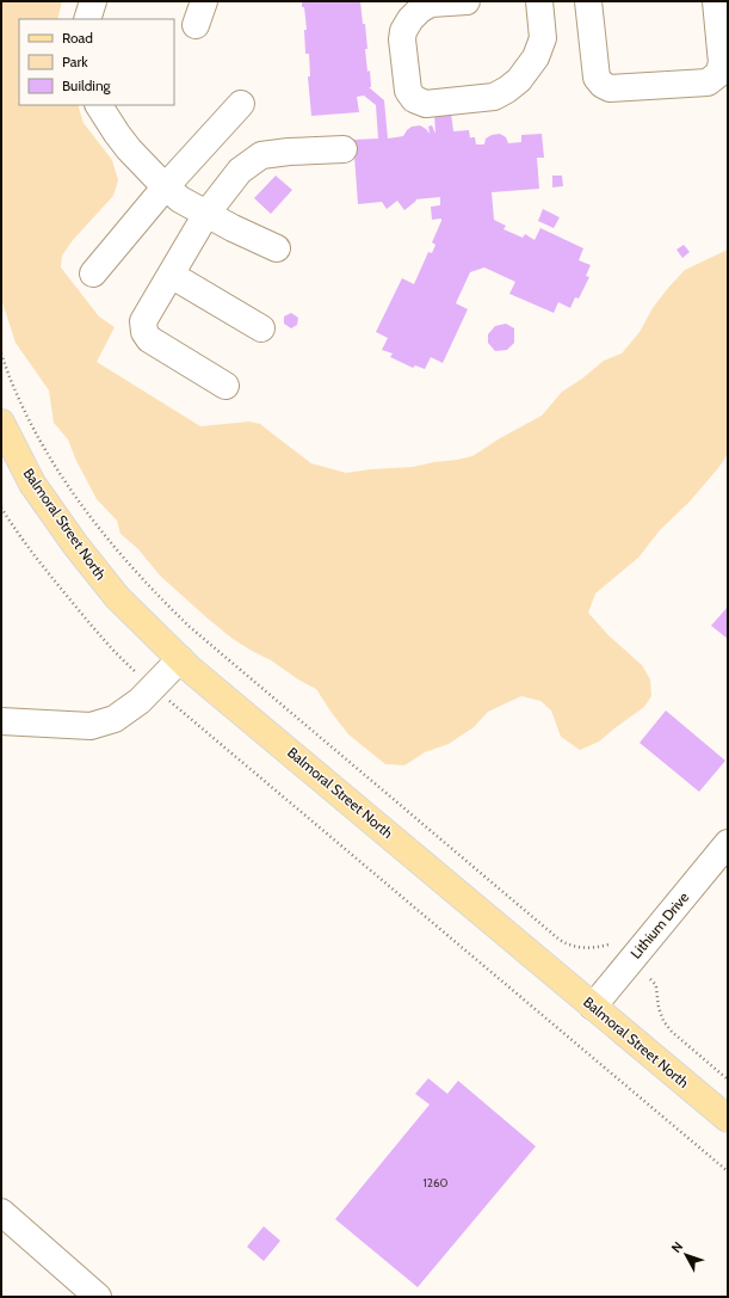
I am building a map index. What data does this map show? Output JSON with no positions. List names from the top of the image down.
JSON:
{
  "streets": {
    "main road": ["Balmoral Street North"],
    "street": ["Lithium Drive"]
  },
  "crossings": [
    ["Balmoral Street North", "Lithium Drive"]
  ],
  "house_numbers": ["1260"],
  "legend": ["Road", "Park", "Building"],
  "north": "top left"
}
